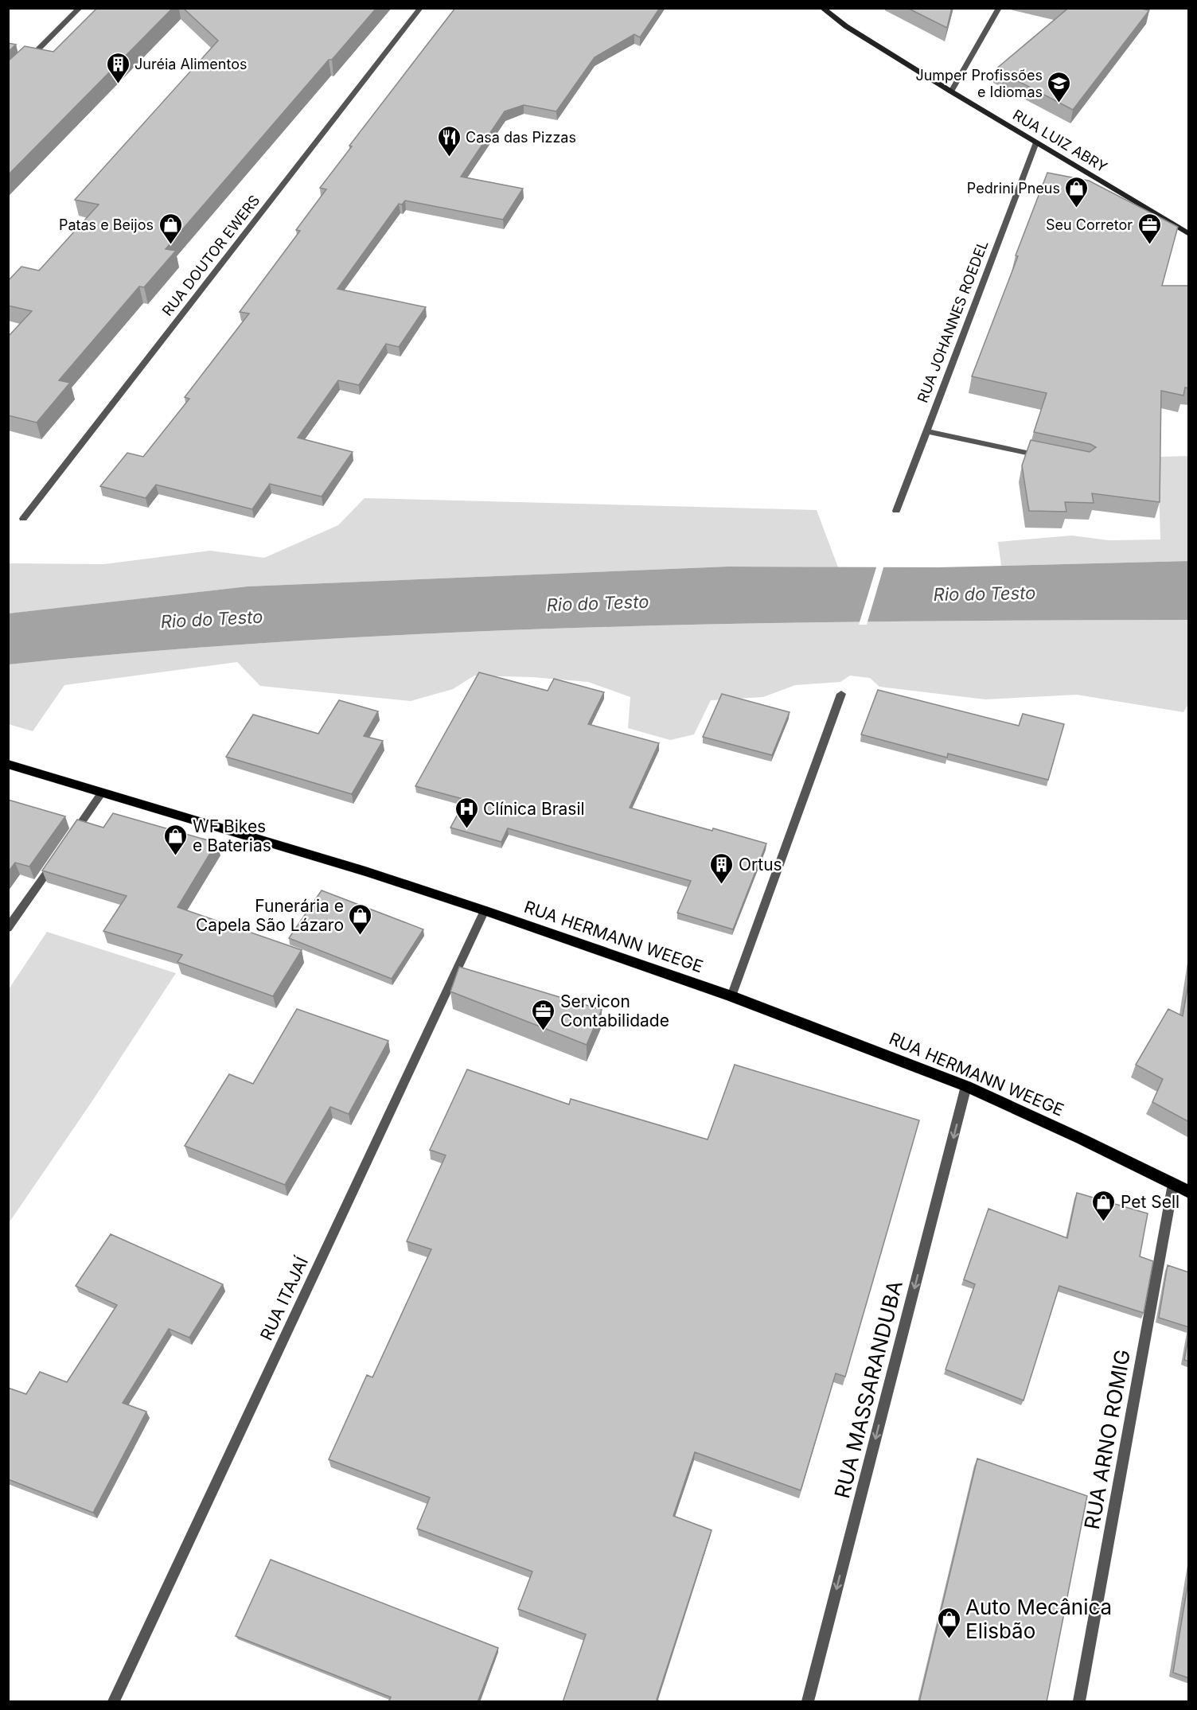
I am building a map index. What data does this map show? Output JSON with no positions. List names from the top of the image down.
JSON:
{
  "streets": {
    "main road": ["RUA LUIZ ABRY", "RUA HERMANN WEEGE"],
    "street": [
      "RUA DOUTOR EWERS",
      "RUA JOHANNES ROEDEL",
      "RUA ITAJAÍ",
      "RUA MASSARANDUBA",
      "RUA ARNO ROMIG"
    ]
  },
  "crossings": [
    ["RUA LUIZ ABRY", "RUA JOHANNES ROEDEL"],
    ["RUA HERMANN WEEGE", "RUA ITAJAÍ"],
    ["RUA HERMANN WEEGE", "RUA MASSARANDUBA"],
    ["RUA HERMANN WEEGE", "RUA ARNO ROMIG"]
  ],
  "one_way": ["RUA MASSARANDUBA"],
  "water": ["Rio do Testo"],
  "places": {
    "building": ["Juréia Alimentos", "Ortus"],
    "school or university": ["Jumper Profissões e Idiomas"],
    "restaurant": ["Casa das Pizzas"],
    "shop": [
      "Pedrini Pneus",
      "Patas e Beijos",
      "WF Bikes e Baterias",
      "Funerária e Capela São Lázaro",
      "Pet Sell",
      "Auto Mecânica Elisbão"
    ],
    "office": ["Seu Corretor", "Servicon Contabilidade"],
    "hospital": ["Clínica Brasil"]
  }
}
